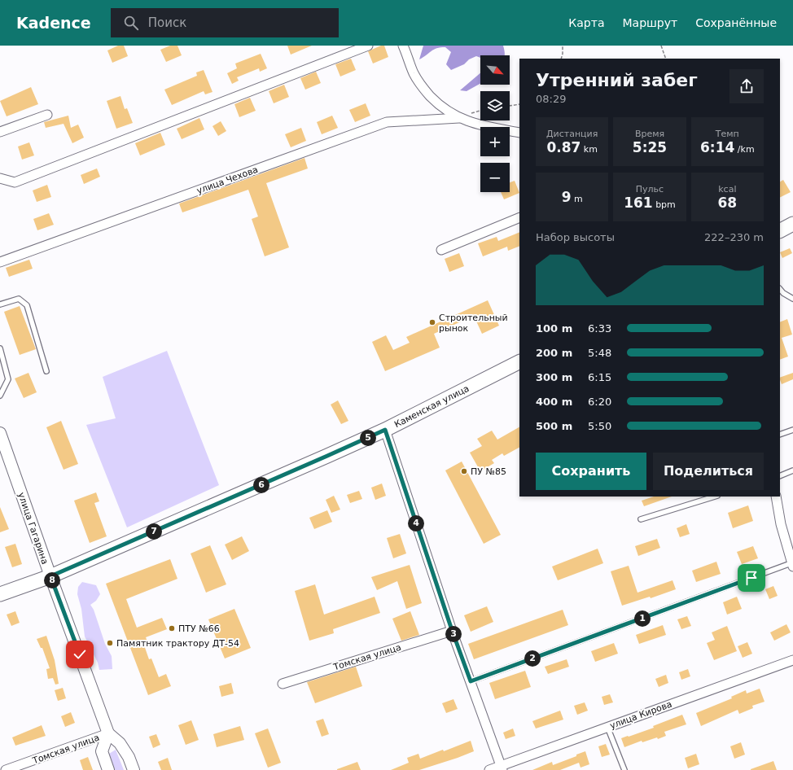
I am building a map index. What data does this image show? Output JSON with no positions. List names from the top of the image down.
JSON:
{
  "streets": {
    "main road": ["Каменская улица"],
    "street": [
      "улица Чехова",
      "улица Гагарина",
      "Томская улица",
      "улица Кирова"
    ]
  },
  "crossings": [
    ["Каменская улица", "улица Гагарина"],
    ["улица Гагарина", "Томская улица"]
  ],
  "places": [
    "Строительный рынок",
    "ПУ №85",
    "ПТУ №66",
    "Памятник трактору ДТ-54"
  ],
  "north": "bottom right",
  "page": {
    "header": "Kadence",
    "search": "Поиск",
    "nav": ["Карта", "Маршрут", "Сохранённые"],
    "map_buttons": ["+", "−"],
    "heading": ["Утренний забег", "08:29"],
    "stats": [
      ["Дистанция", "0.87 km"],
      ["Время", "5:25"],
      ["Темп", "6:14 /km"],
      ["9 m"],
      ["Пульс", "161 bpm"],
      ["kcal", "68"]
    ],
    "chart": ["Набор высоты", "222–230 m"],
    "list": [
      {
        "name": "100 m",
        "note": "6:33"
      },
      {
        "name": "200 m",
        "note": "5:48"
      },
      {
        "name": "300 m",
        "note": "6:15"
      },
      {
        "name": "400 m",
        "note": "6:20"
      },
      {
        "name": "500 m",
        "note": "5:50"
      }
    ],
    "pins": [
      "5",
      "6",
      "4",
      "7",
      "8",
      "1",
      "3",
      "2"
    ],
    "buttons": ["Сохранить", "Поделиться"]
  }
}
